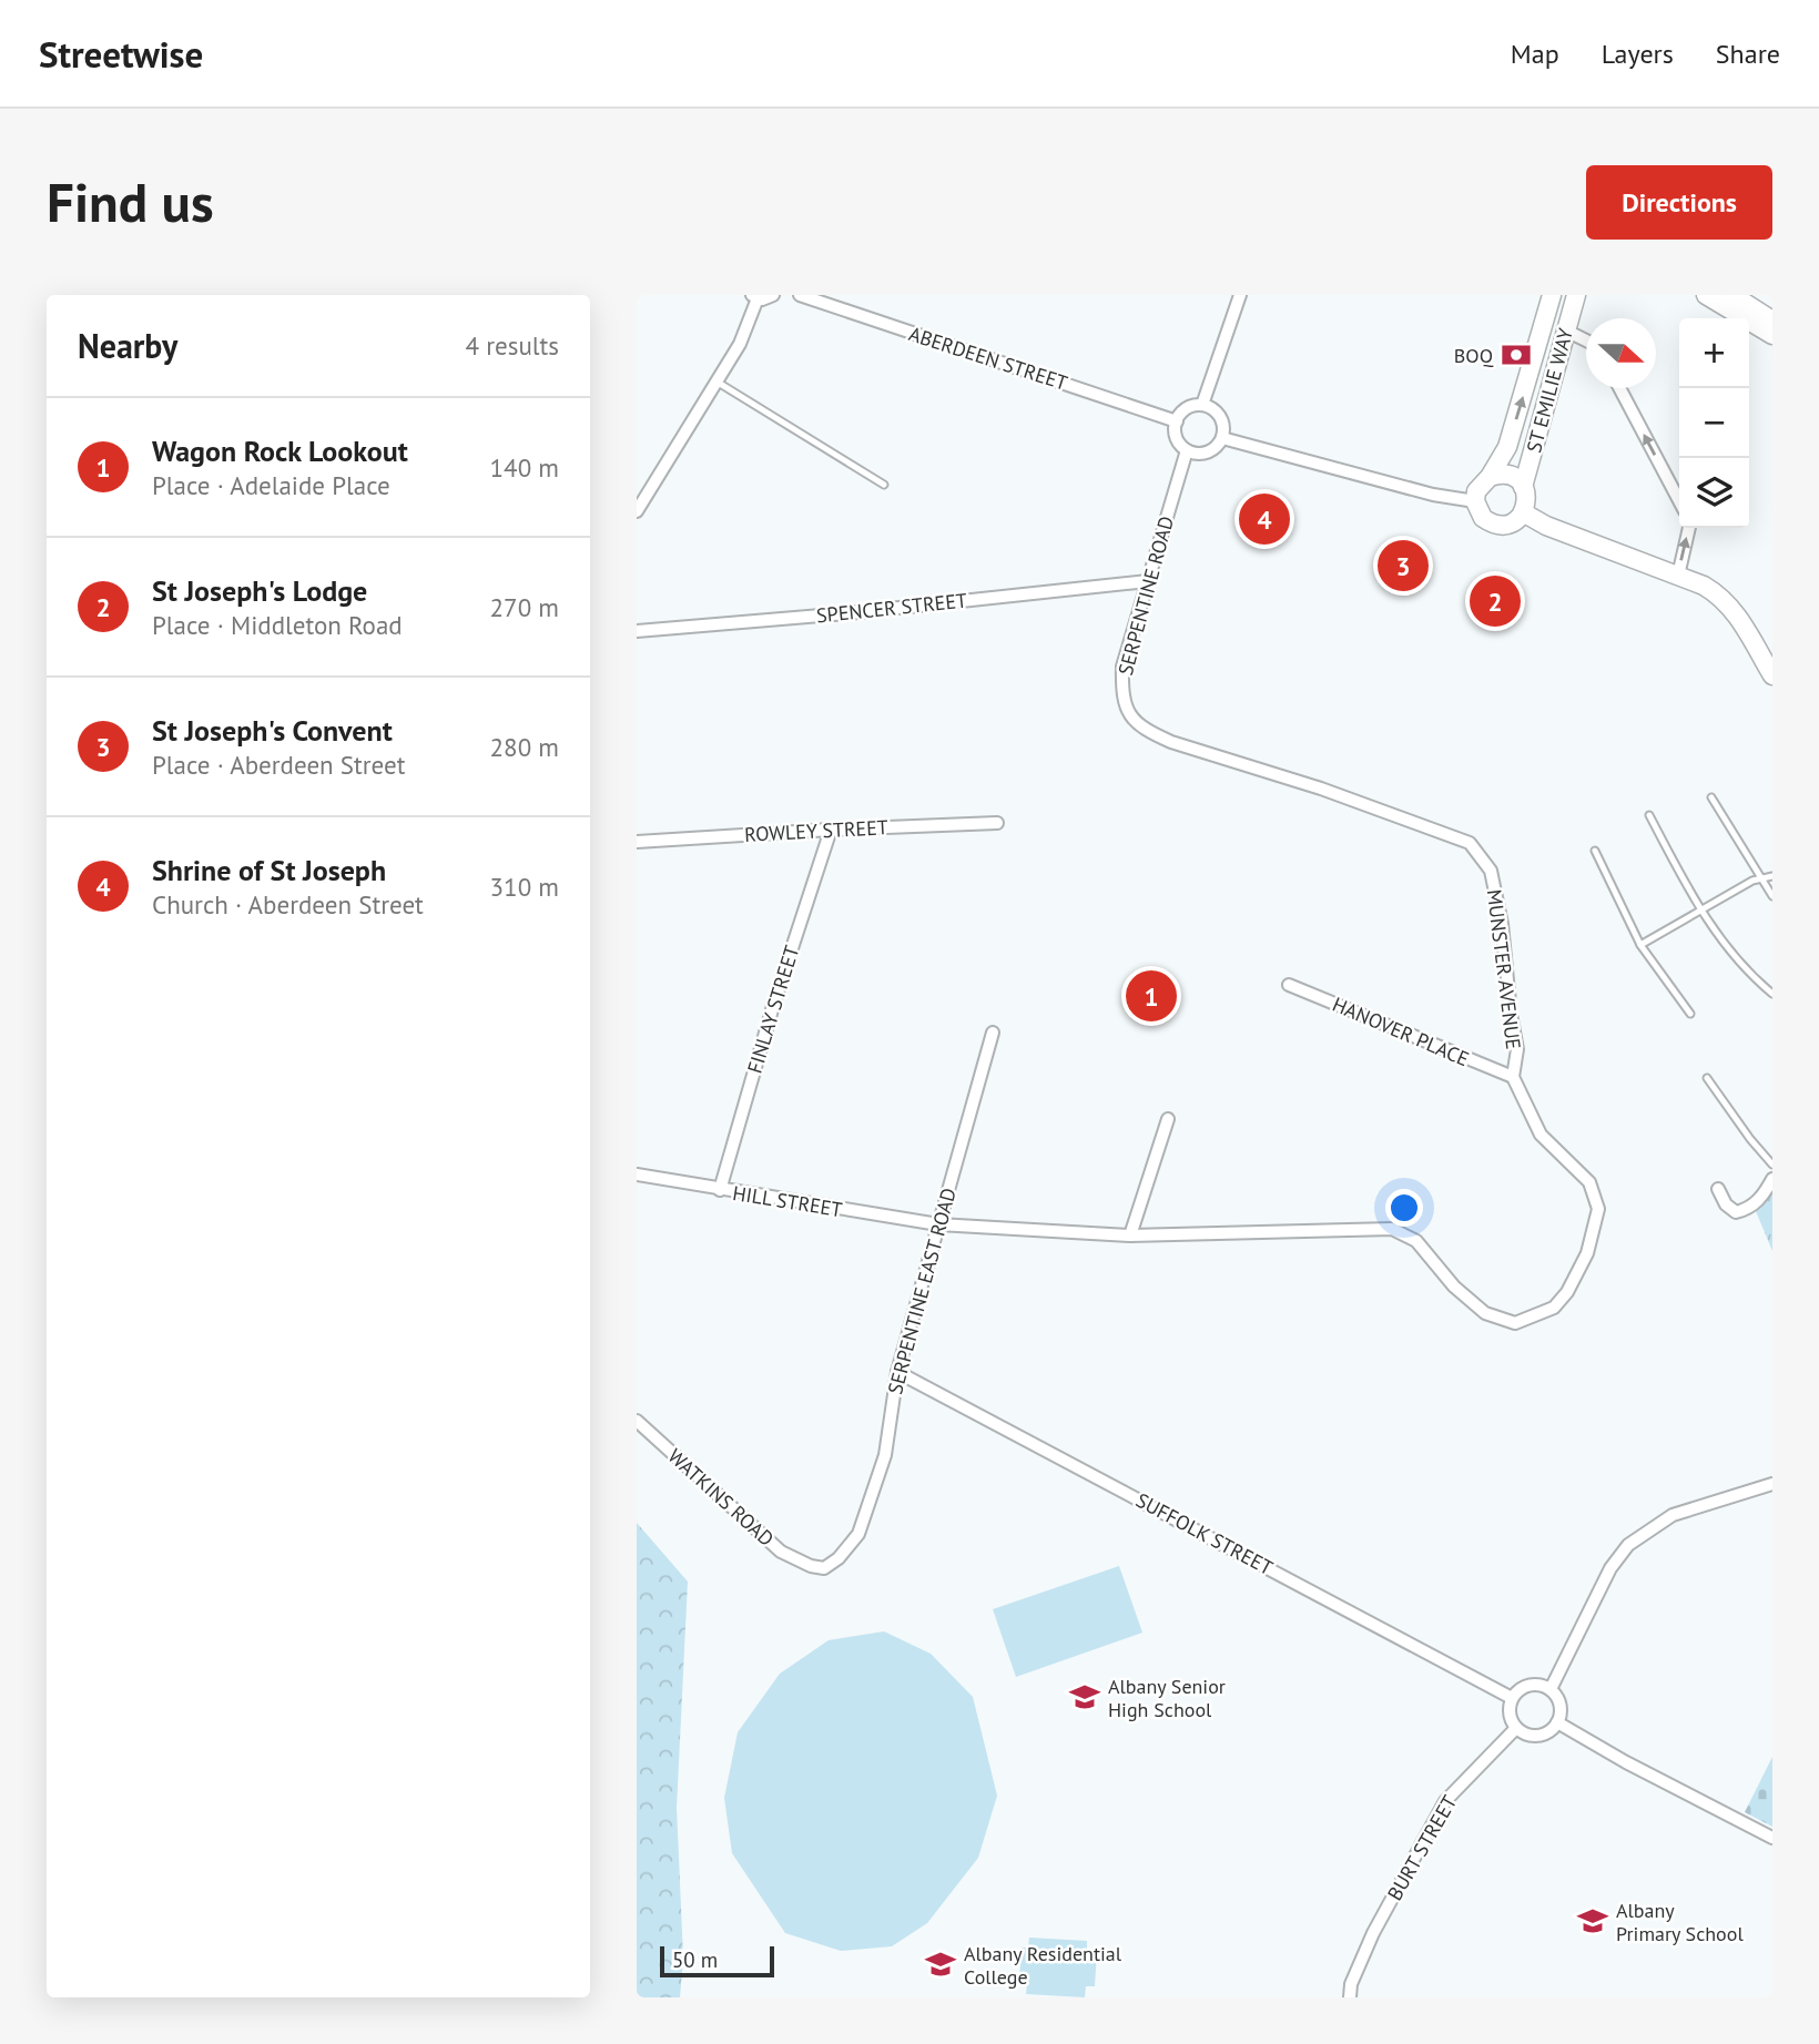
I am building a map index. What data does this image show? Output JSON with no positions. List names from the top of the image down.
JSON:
{
  "streets": {
    "main road": ["ST EMILIE WAY"],
    "street": [
      "ABERDEEN STREET",
      "SERPENTINE ROAD",
      "SPENCER STREET",
      "ROWLEY STREET",
      "MUNSTER AVENUE",
      "FINLAY STREET",
      "HANOVER PLACE",
      "HILL STREET",
      "SERPENTINE EAST ROAD",
      "WATKINS ROAD",
      "SUFFOLK STREET",
      "BURT STREET"
    ]
  },
  "crossings": [
    ["ABERDEEN STREET", "SERPENTINE ROAD"],
    ["SERPENTINE ROAD", "SPENCER STREET"],
    ["SERPENTINE ROAD", "MUNSTER AVENUE"],
    ["ROWLEY STREET", "FINLAY STREET"],
    ["MUNSTER AVENUE", "HANOVER PLACE"],
    ["MUNSTER AVENUE", "HILL STREET"],
    ["MUNSTER AVENUE", "SERPENTINE EAST ROAD"],
    ["FINLAY STREET", "HILL STREET"],
    ["HILL STREET", "SERPENTINE EAST ROAD"],
    ["SERPENTINE EAST ROAD", "WATKINS ROAD"],
    ["SERPENTINE EAST ROAD", "SUFFOLK STREET"],
    ["SUFFOLK STREET", "BURT STREET"]
  ],
  "places": {
    "bank": ["BOQ"],
    "school or university": ["Albany Senior High School", "Albany Primary School", "Albany Residential College"]
  },
  "scale_bar": "50 m",
  "north": "right",
  "page": {
    "header": "Streetwise",
    "nav": ["Map", "Layers", "Share"],
    "buttons": "Directions",
    "title": "Find us",
    "heading": ["Nearby", "4 results"],
    "map_buttons": ["+", "−"],
    "list": [
      {
        "mark": "1",
        "name": "Wagon Rock Lookout",
        "note": "Place · Adelaide Place",
        "value": "140 m"
      },
      {
        "mark": "2",
        "name": "St Joseph's Lodge",
        "note": "Place · Middleton Road",
        "value": "270 m"
      },
      {
        "mark": "3",
        "name": "St Joseph's Convent",
        "note": "Place · Aberdeen Street",
        "value": "280 m"
      },
      {
        "mark": "4",
        "name": "Shrine of St Joseph",
        "note": "Church · Aberdeen Street",
        "value": "310 m"
      }
    ],
    "pins": [
      "4",
      "3",
      "2",
      "1"
    ],
    "scale": "50 m"
  }
}
